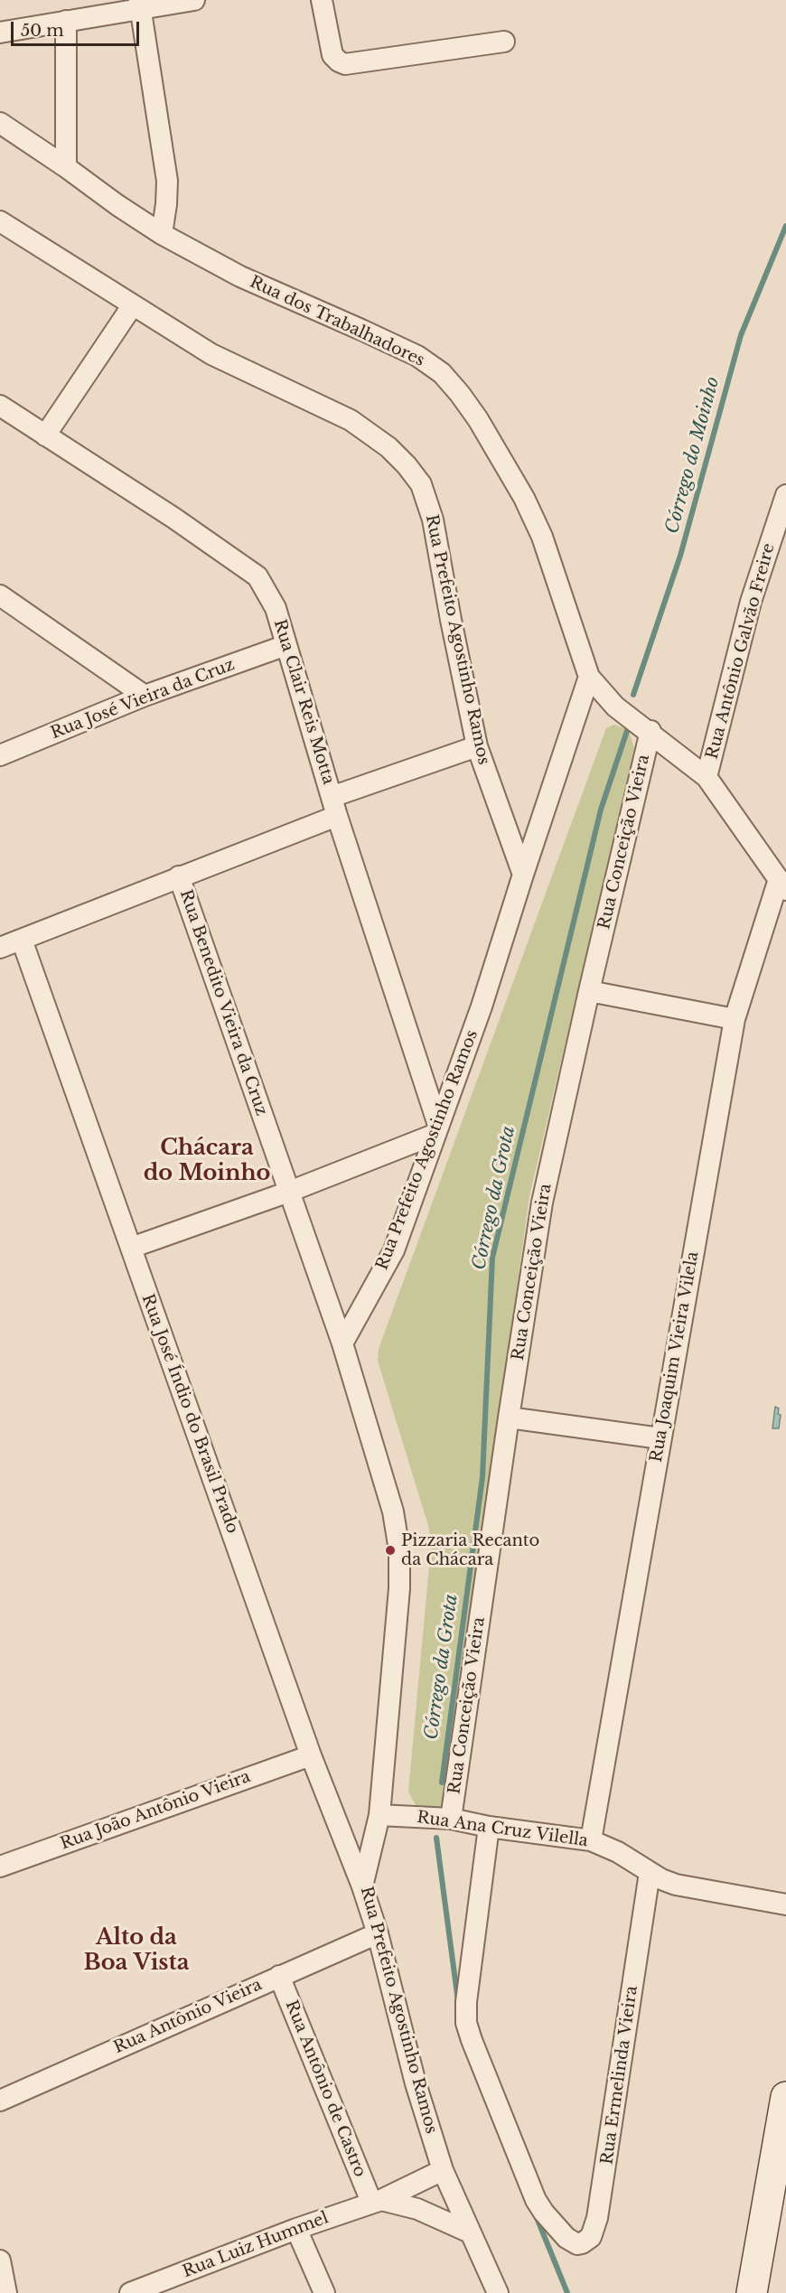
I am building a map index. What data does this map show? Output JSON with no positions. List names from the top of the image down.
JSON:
{
  "streets": {
    "street": [
      "Rua dos Trabalhadores",
      "Rua Prefeito Agostinho Ramos",
      "Rua Antônio Galvão Freire",
      "Rua José Vieira da Cruz",
      "Rua Clair Reis Motta",
      "Rua Conceição Vieira",
      "Rua Benedito Vieira da Cruz",
      "Rua Joaquim Vieira Vilela",
      "Rua José Índio do Brasil Prado",
      "Rua João Antônio Vieira",
      "Rua Ana Cruz Vilella",
      "Rua Antônio Vieira",
      "Rua Ermelinda Vieira",
      "Rua Antônio de Castro",
      "Rua Luiz Hummel"
    ]
  },
  "crossings": [
    ["Rua dos Trabalhadores", "Rua Antônio Galvão Freire"],
    ["Rua dos Trabalhadores", "Rua Conceição Vieira"],
    ["Rua dos Trabalhadores", "Rua Joaquim Vieira Vilela"],
    ["Rua Prefeito Agostinho Ramos", "Rua Clair Reis Motta"],
    ["Rua Prefeito Agostinho Ramos", "Rua Benedito Vieira da Cruz"],
    ["Rua Prefeito Agostinho Ramos", "Rua José Índio do Brasil Prado"],
    ["Rua Prefeito Agostinho Ramos", "Rua Ana Cruz Vilella"],
    ["Rua Prefeito Agostinho Ramos", "Rua Antônio Vieira"],
    ["Rua Prefeito Agostinho Ramos", "Rua Luiz Hummel"],
    ["Rua José Vieira da Cruz", "Rua Clair Reis Motta"],
    ["Rua Conceição Vieira", "Rua Ana Cruz Vilella"],
    ["Rua Joaquim Vieira Vilela", "Rua Ana Cruz Vilella"],
    ["Rua José Índio do Brasil Prado", "Rua João Antônio Vieira"],
    ["Rua Ana Cruz Vilella", "Rua Ermelinda Vieira"],
    ["Rua Antônio Vieira", "Rua Antônio de Castro"],
    ["Rua Antônio de Castro", "Rua Luiz Hummel"]
  ],
  "districts": ["Chácara do Moinho", "Alto da Boa Vista"],
  "water": ["Córrego do Moinho", "Córrego da Grota"],
  "places": ["Pizzaria Recanto da Chácara"],
  "scale_bar": "50 m"
}
